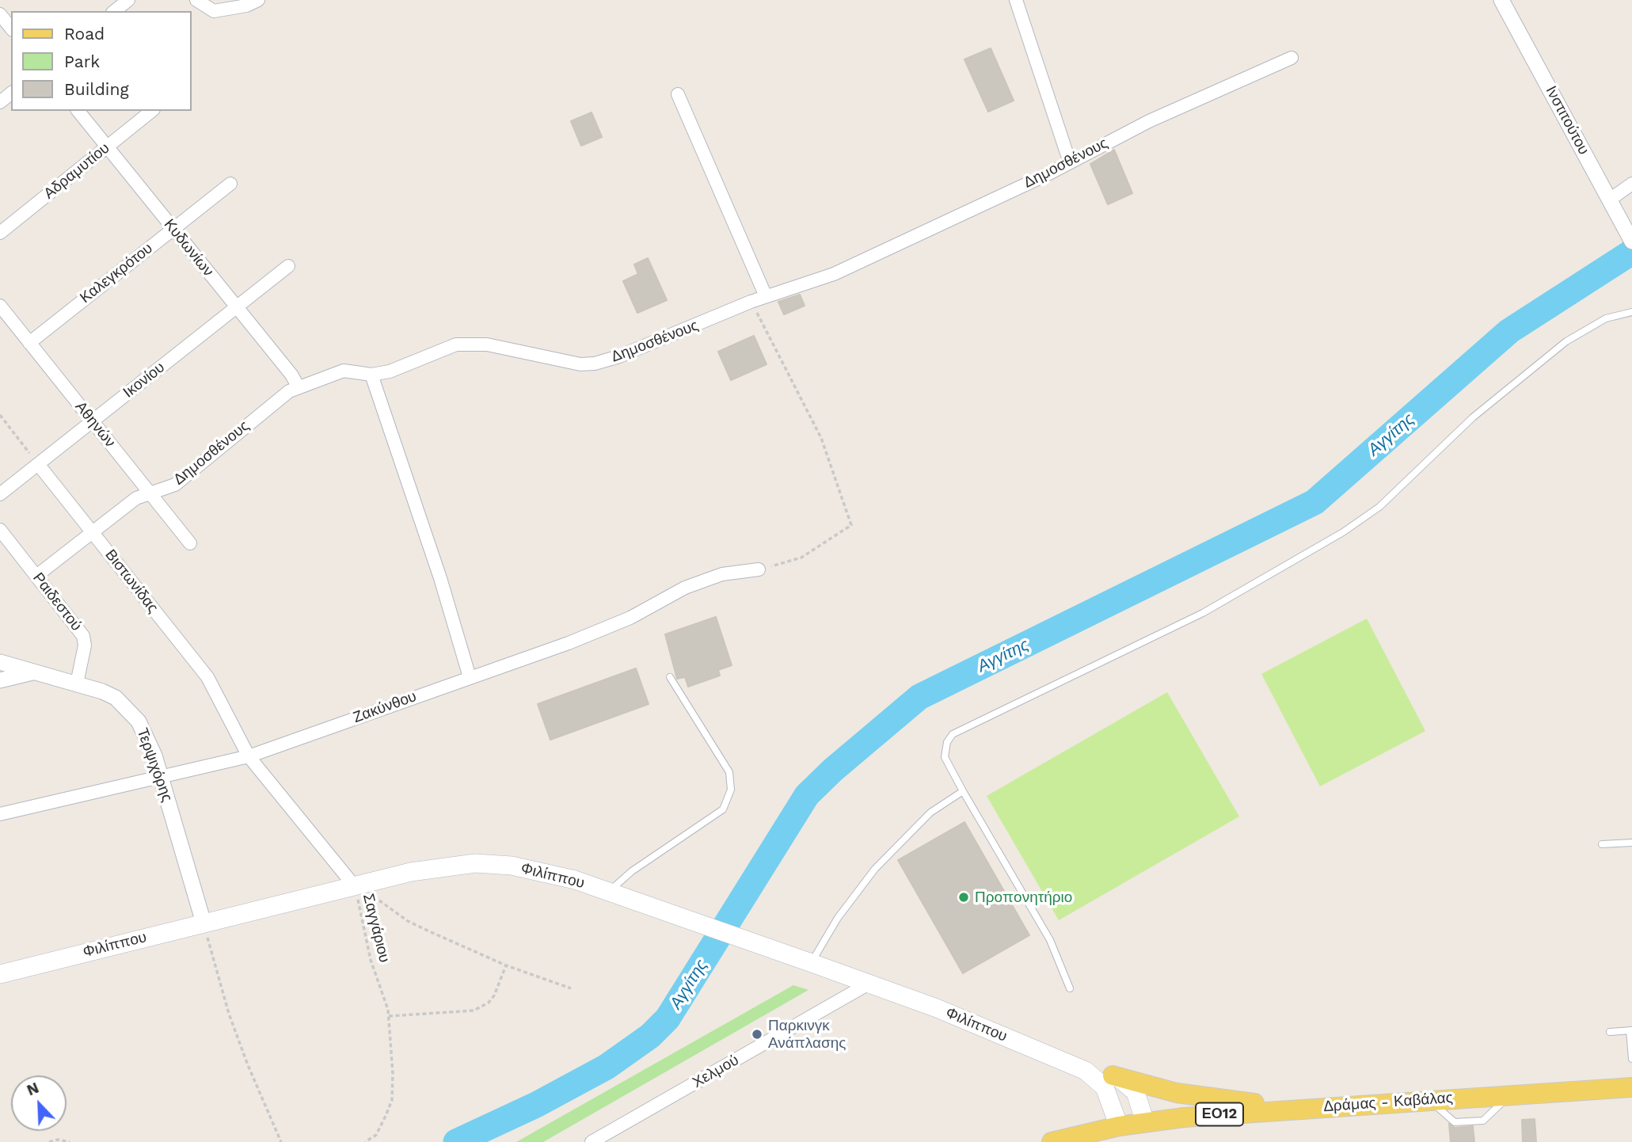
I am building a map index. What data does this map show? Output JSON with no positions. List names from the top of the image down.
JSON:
{
  "streets": {
    "main road": ["Φιλίππου", "Δράμας - Καβάλας", "ΕΟ12"],
    "street": [
      "Ινστιτούτου",
      "Δημοσθένους",
      "Αδραμυτίου",
      "Κυδωνίων",
      "Καλεγκρότου",
      "Ικονίου",
      "Αθηνών",
      "Βιστωνίδας",
      "Ραιδεστού",
      "Ζακύνθου",
      "Τερψιχόρης",
      "Χελμού"
    ],
    "path": ["Σαγγάριου"]
  },
  "crossings": [
    ["Δημοσθένους", "Κυδωνίων"],
    ["Δημοσθένους", "Αθηνών"],
    ["Δημοσθένους", "Βιστωνίδας"],
    ["Δημοσθένους", "Ραιδεστού"],
    ["Αδραμυτίου", "Κυδωνίων"],
    ["Κυδωνίων", "Καλεγκρότου"],
    ["Κυδωνίων", "Ικονίου"],
    ["Καλεγκρότου", "Αθηνών"],
    ["Ικονίου", "Αθηνών"],
    ["Ικονίου", "Βιστωνίδας"],
    ["Βιστωνίδας", "Ζακύνθου"],
    ["Βιστωνίδας", "Φιλίππου"],
    ["Βιστωνίδας", "Σαγγάριου"],
    ["Ραιδεστού", "Τερψιχόρης"],
    ["Ζακύνθου", "Τερψιχόρης"],
    ["Τερψιχόρης", "Φιλίππου"],
    ["Φιλίππου", "Σαγγάριου"],
    ["Φιλίππου", "Χελμού"],
    ["Φιλίππου", "Δράμας - Καβάλας"],
    ["Φιλίππου", "ΕΟ12"],
    ["Δράμας - Καβάλας", "ΕΟ12"]
  ],
  "water": ["Αγγίτης"],
  "places": ["Προπονητήριο", "Παρκινγκ Ανάπλασης"],
  "legend": ["Road", "Park", "Building"],
  "north": "top left"
}
